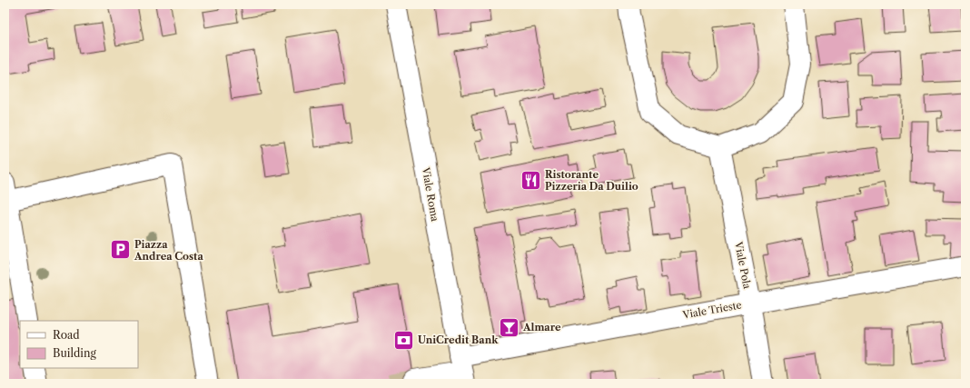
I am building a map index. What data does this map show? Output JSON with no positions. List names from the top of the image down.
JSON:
{
  "streets": {
    "street": ["Viale Roma", "Viale Pola", "Viale Trieste"]
  },
  "crossings": [
    ["Viale Roma", "Viale Trieste"],
    ["Viale Pola", "Viale Trieste"]
  ],
  "places": {
    "restaurant": ["Ristorante Pizzeria Da Duilio"],
    "parking": ["Piazza Andrea Costa"],
    "bar": ["Almare"],
    "bank": ["UniCredit Bank"]
  },
  "legend": ["Road", "Building"]
}
